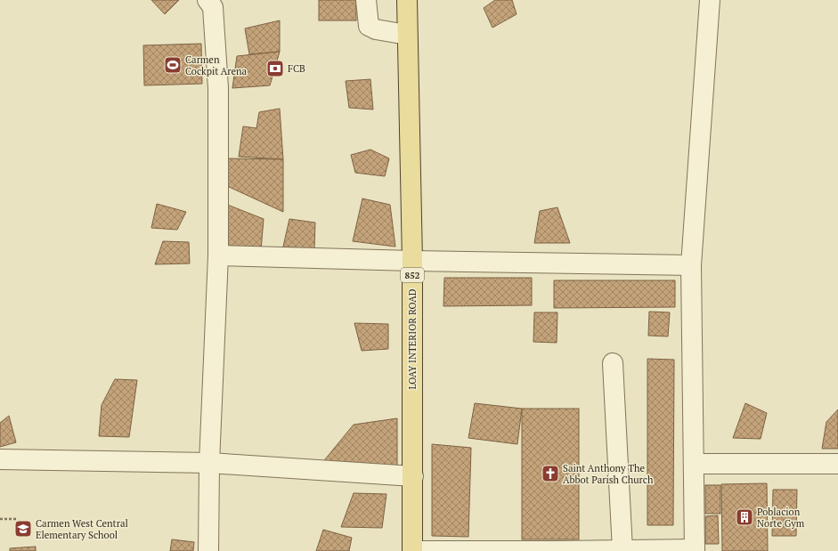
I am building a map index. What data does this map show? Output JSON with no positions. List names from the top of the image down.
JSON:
{
  "streets": {
    "main road": ["852", "LOAY INTERIOR ROAD"]
  },
  "places": {
    "sports": ["Carmen Cockpit Arena"],
    "bank": ["FCB"],
    "church": ["Saint Anthony The Abbot Parish Church"],
    "building": ["Poblacion Norte Gym"],
    "school or university": ["Carmen West Central Elementary School"]
  }
}
